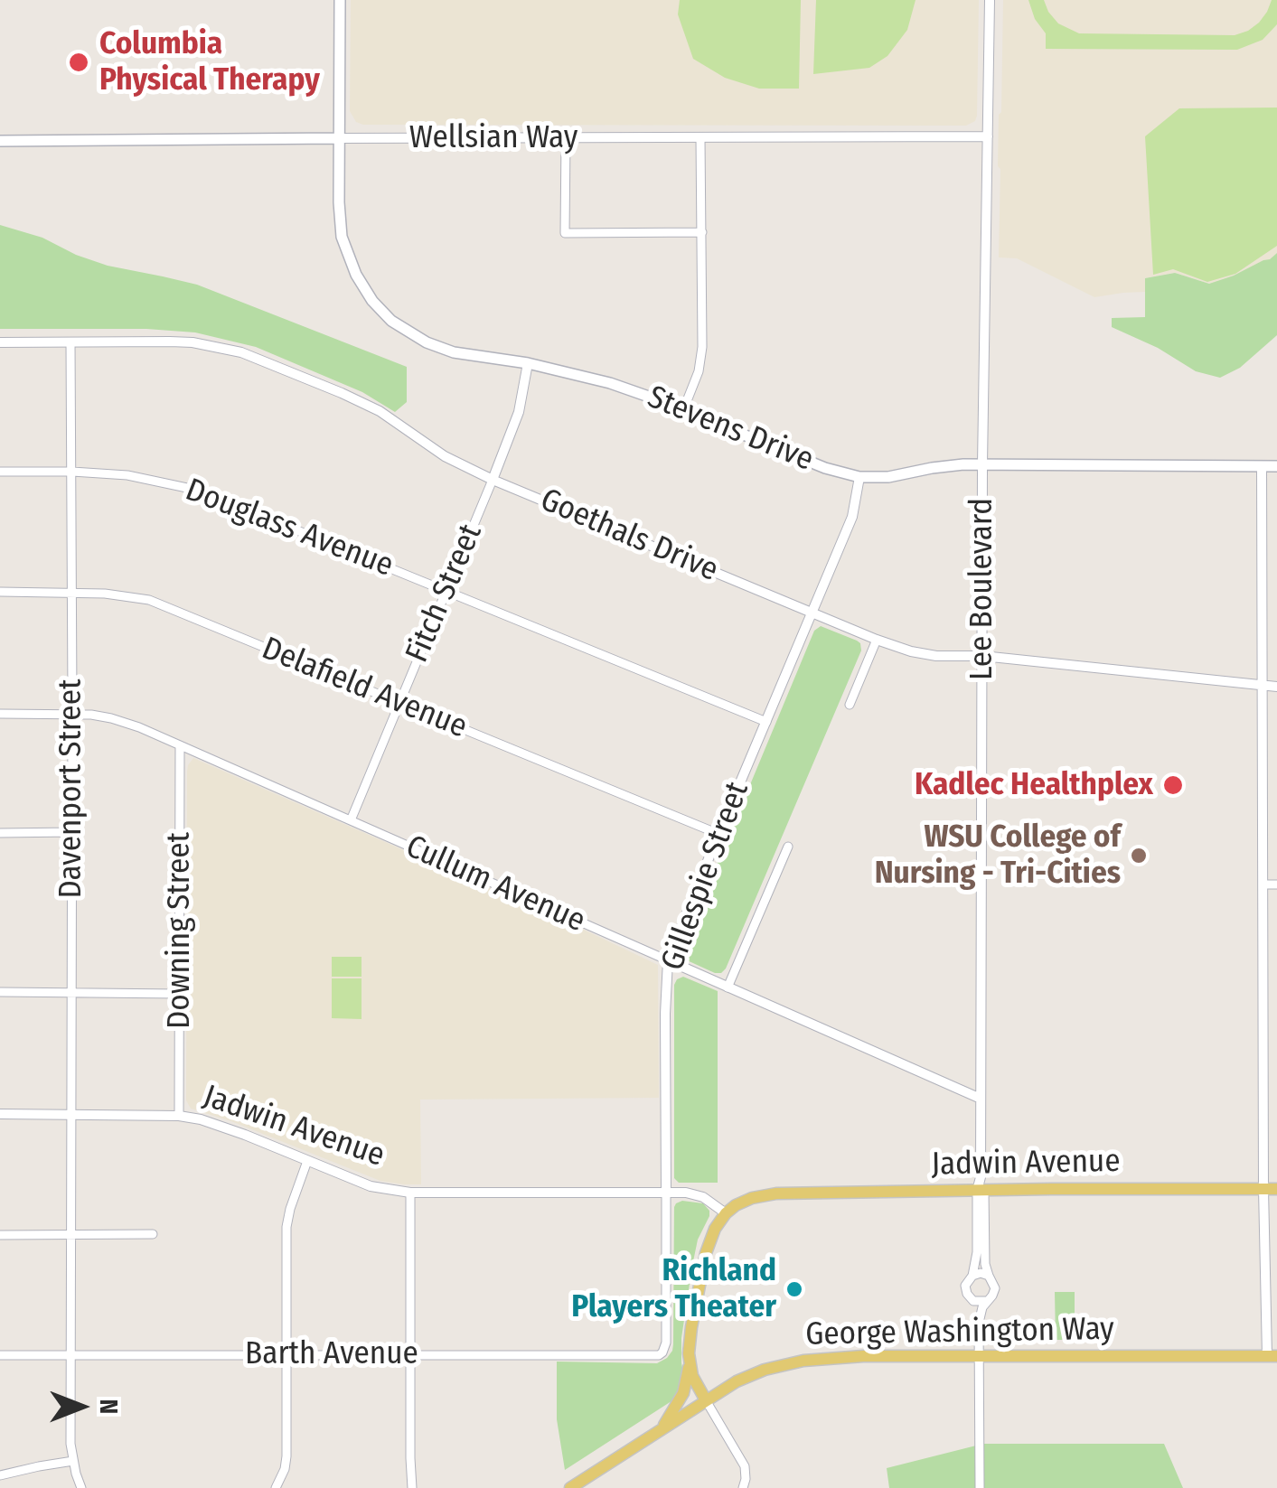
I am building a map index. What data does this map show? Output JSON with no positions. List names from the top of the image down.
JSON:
{
  "streets": {
    "main road": [
      "Wellsian Way",
      "Stevens Drive",
      "Jadwin Avenue",
      "George Washington Way"
    ],
    "street": [
      "Douglass Avenue",
      "Goethals Drive",
      "Lee Boulevard",
      "Fitch Street",
      "Delafield Avenue",
      "Davenport Street",
      "Gillespie Street",
      "Cullum Avenue",
      "Downing Street",
      "Barth Avenue"
    ]
  },
  "crossings": [
    ["Wellsian Way", "Stevens Drive"],
    ["Wellsian Way", "Lee Boulevard"],
    ["Stevens Drive", "Lee Boulevard"],
    ["Stevens Drive", "Fitch Street"],
    ["Stevens Drive", "Gillespie Street"],
    ["Douglass Avenue", "Fitch Street"],
    ["Douglass Avenue", "Davenport Street"],
    ["Douglass Avenue", "Gillespie Street"],
    ["Goethals Drive", "Lee Boulevard"],
    ["Goethals Drive", "Fitch Street"],
    ["Goethals Drive", "Davenport Street"],
    ["Goethals Drive", "Gillespie Street"],
    ["Lee Boulevard", "Cullum Avenue"],
    ["Lee Boulevard", "Jadwin Avenue"],
    ["Lee Boulevard", "George Washington Way"],
    ["Fitch Street", "Delafield Avenue"],
    ["Fitch Street", "Cullum Avenue"],
    ["Delafield Avenue", "Davenport Street"],
    ["Delafield Avenue", "Gillespie Street"],
    ["Davenport Street", "Cullum Avenue"],
    ["Davenport Street", "Jadwin Avenue"],
    ["Davenport Street", "Barth Avenue"],
    ["Gillespie Street", "Cullum Avenue"],
    ["Gillespie Street", "Jadwin Avenue"],
    ["Gillespie Street", "Barth Avenue"],
    ["Cullum Avenue", "Downing Street"],
    ["Downing Street", "Jadwin Avenue"]
  ],
  "places": [
    "Columbia Physical Therapy",
    "Kadlec Healthplex",
    "WSU College of Nursing - Tri-Cities",
    "Richland Players Theater"
  ],
  "north": "right"
}
